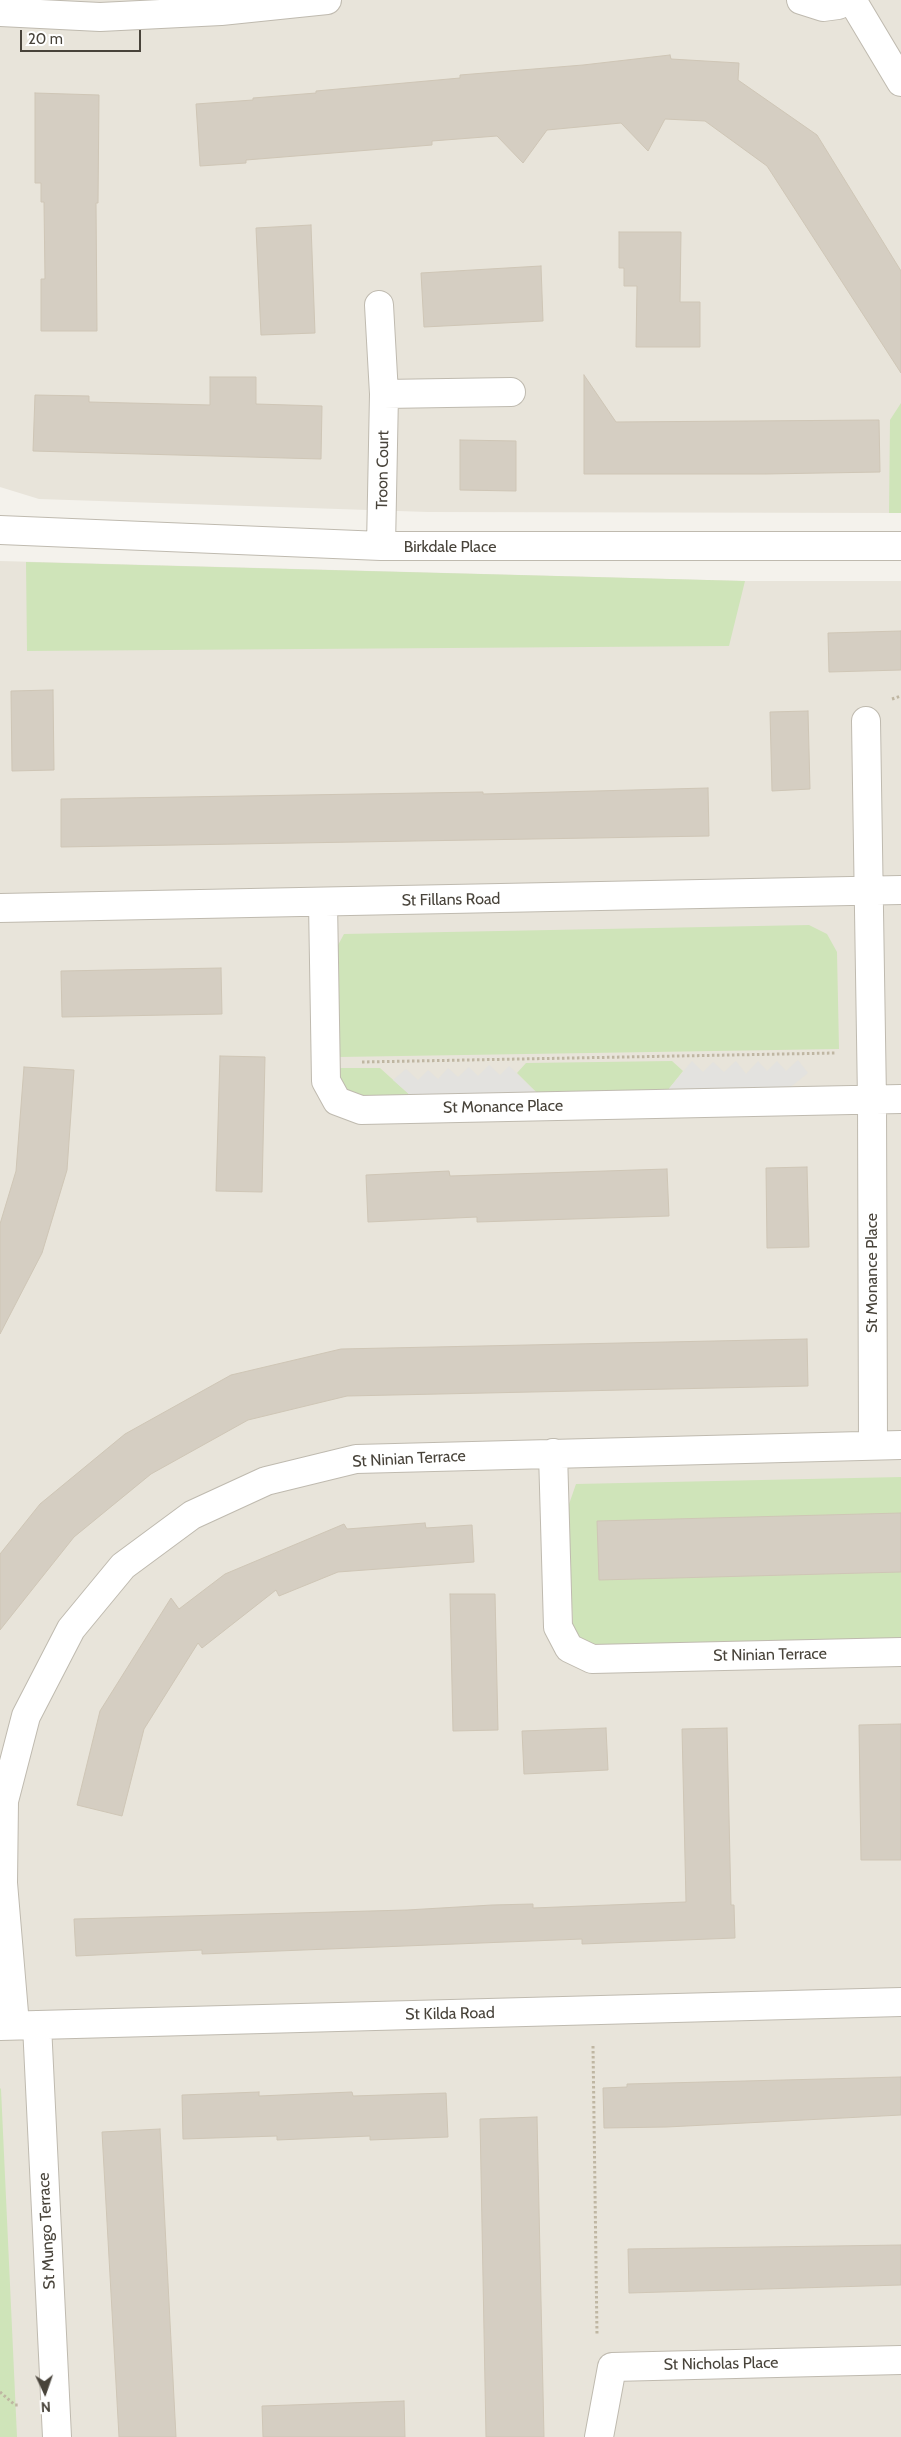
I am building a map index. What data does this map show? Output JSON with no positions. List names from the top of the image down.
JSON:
{
  "streets": {
    "street": [
      "Troon Court",
      "Birkdale Place",
      "St Fillans Road",
      "St Monance Place",
      "St Ninian Terrace",
      "St Kilda Road",
      "St Mungo Terrace",
      "St Nicholas Place"
    ]
  },
  "crossings": [
    ["Troon Court", "Birkdale Place"],
    ["St Fillans Road", "St Monance Place"],
    ["St Monance Place", "St Ninian Terrace"],
    ["St Ninian Terrace", "St Kilda Road"],
    ["St Ninian Terrace", "St Mungo Terrace"],
    ["St Kilda Road", "St Mungo Terrace"]
  ],
  "scale_bar": "20 m",
  "north": "bottom"
}
